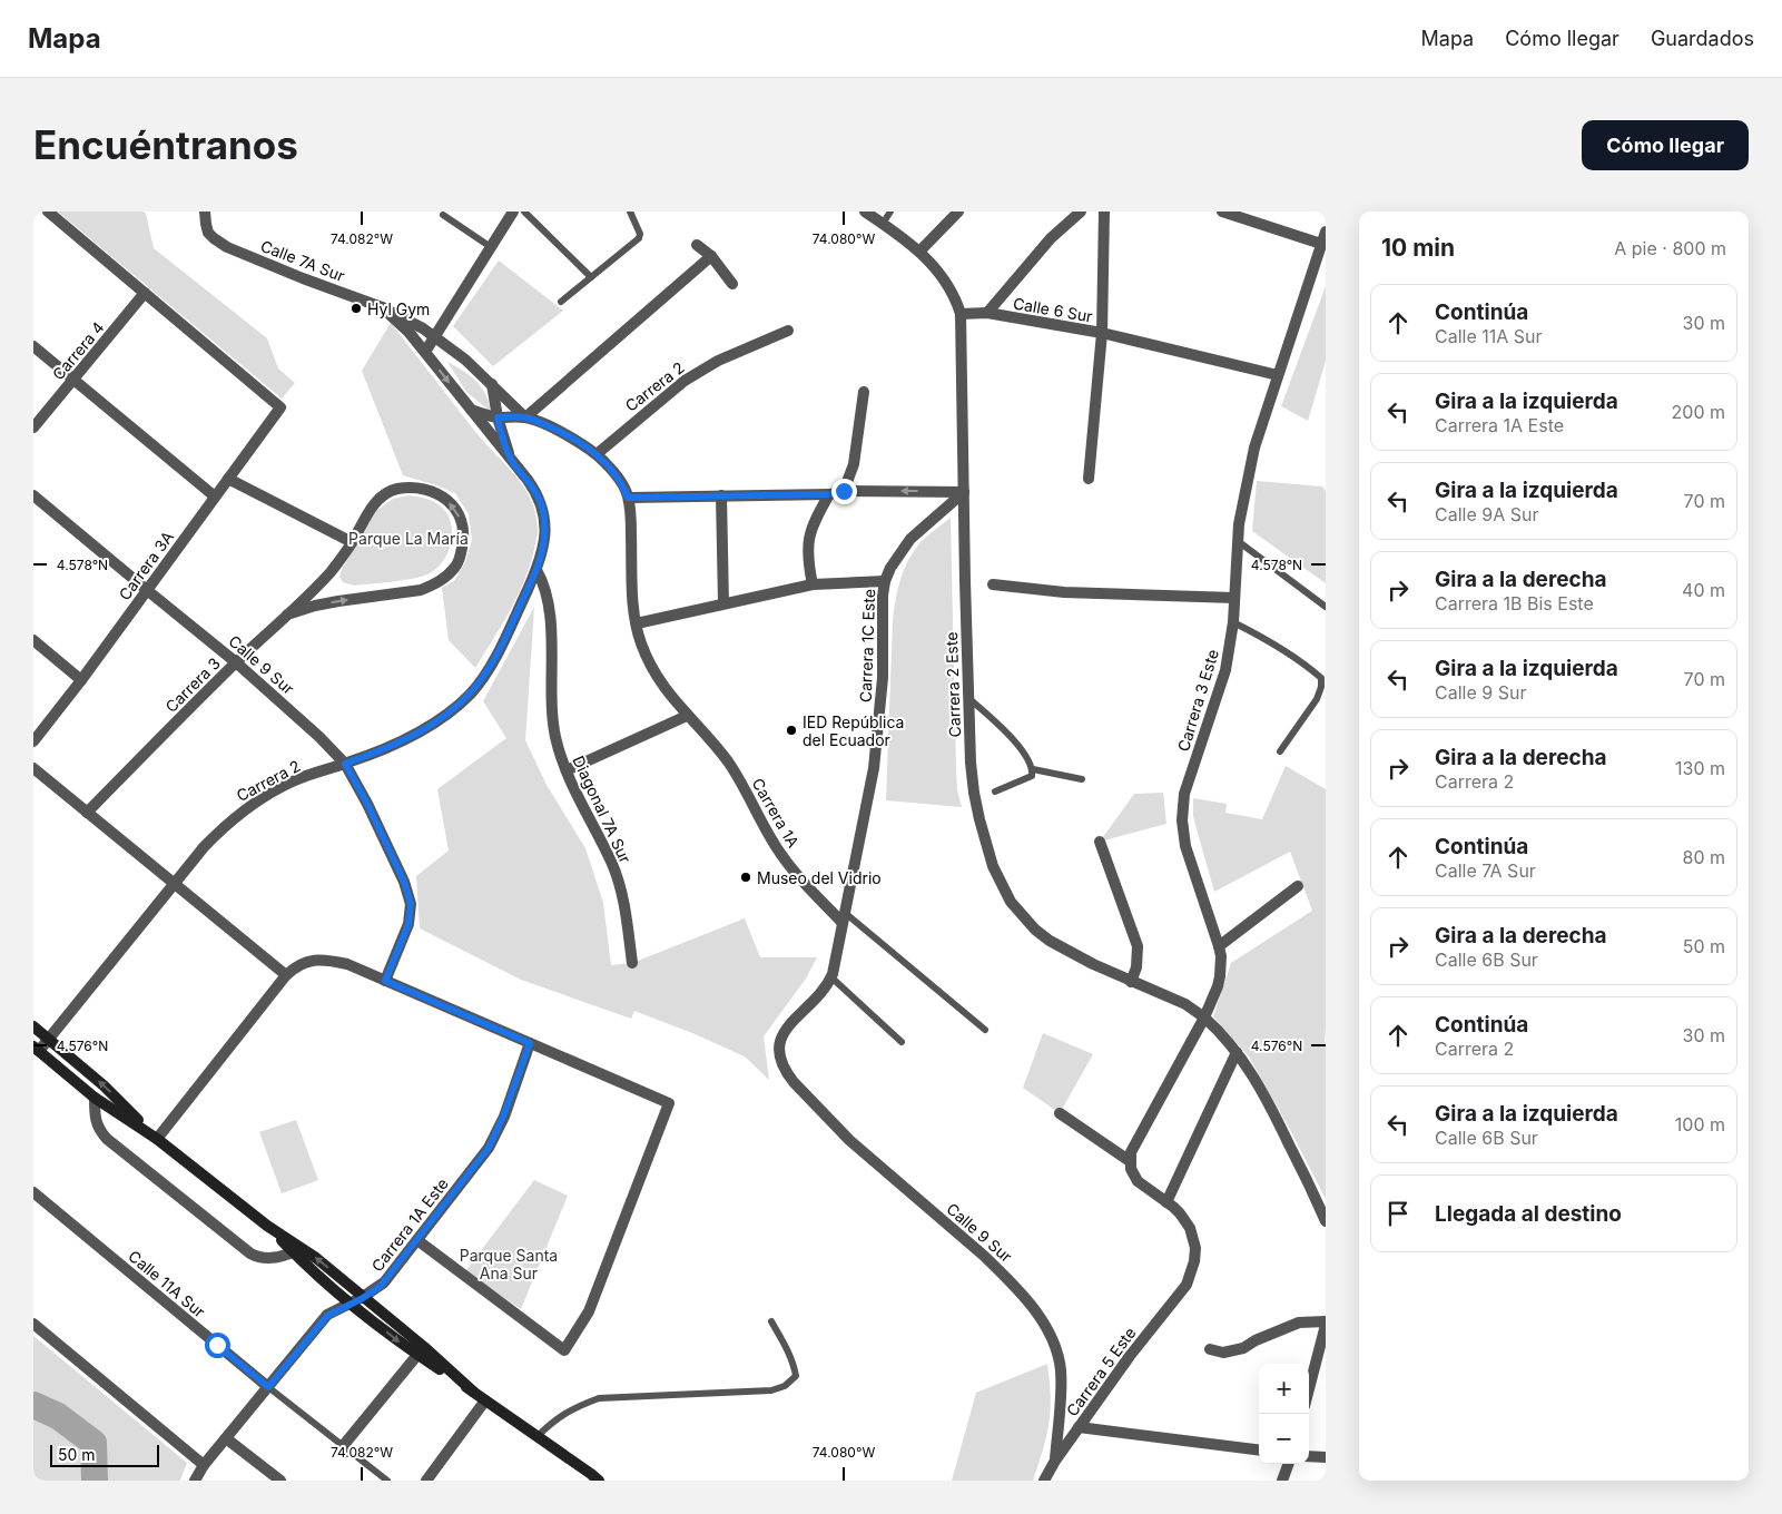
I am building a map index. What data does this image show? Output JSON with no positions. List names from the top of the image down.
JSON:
{
  "streets": {
    "street": [
      "Calle 7A Sur",
      "Calle 6 Sur",
      "Carrera 4",
      "Carrera 2",
      "Carrera 3A",
      "Carrera 1C Este",
      "Calle 9 Sur",
      "Carrera 3",
      "Carrera 2 Este",
      "Carrera 3 Este",
      "Diagonal 7A Sur",
      "Carrera 1A",
      "Carrera 1A Este",
      "Calle 11A Sur",
      "Carrera 5 Este"
    ]
  },
  "crossings": [
    ["Calle 7A Sur", "Carrera 2"],
    ["Calle 7A Sur", "Diagonal 7A Sur"],
    ["Calle 6 Sur", "Carrera 2 Este"],
    ["Calle 6 Sur", "Carrera 3 Este"],
    ["Carrera 4", "Carrera 3A"],
    ["Carrera 2", "Calle 9 Sur"],
    ["Carrera 2", "Diagonal 7A Sur"],
    ["Carrera 3A", "Calle 9 Sur"],
    ["Carrera 1C Este", "Calle 9 Sur"],
    ["Carrera 1C Este", "Carrera 2 Este"],
    ["Carrera 1C Este", "Carrera 1A"],
    ["Calle 9 Sur", "Carrera 3"],
    ["Calle 9 Sur", "Carrera 5 Este"],
    ["Carrera 2 Este", "Carrera 3 Este"],
    ["Carrera 1A Este", "Calle 11A Sur"]
  ],
  "parks": ["Parque La María", "Parque Santa Ana Sur"],
  "places": ["Hyl Gym", "IED República del Ecuador", "Museo del Vidrio"],
  "scale_bar": "50 m",
  "page": {
    "header": "Mapa",
    "nav": ["Mapa", "Cómo llegar", "Guardados"],
    "buttons": "Cómo llegar",
    "title": "Encuéntranos",
    "heading": ["10 min", "A pie · 800 m"],
    "list": [
      ["Continúa", "Calle 11A Sur", "30 m"],
      ["Gira a la izquierda", "Carrera 1A Este", "200 m"],
      ["Gira a la izquierda", "Calle 9A Sur", "70 m"],
      ["Gira a la derecha", "Carrera 1B Bis Este", "40 m"],
      ["Gira a la izquierda", "Calle 9 Sur", "70 m"],
      ["Gira a la derecha", "Carrera 2", "130 m"],
      ["Continúa", "Calle 7A Sur", "80 m"],
      ["Gira a la derecha", "Calle 6B Sur", "50 m"],
      ["Continúa", "Carrera 2", "30 m"],
      ["Gira a la izquierda", "Calle 6B Sur", "100 m"],
      "Llegada al destino"
    ],
    "map_buttons": ["+", "−"],
    "scale": "50 m"
  },
  "coordinates": [
    "74.082°W",
    "74.080°W",
    "4.578°N",
    "4.576°N"
  ]
}
